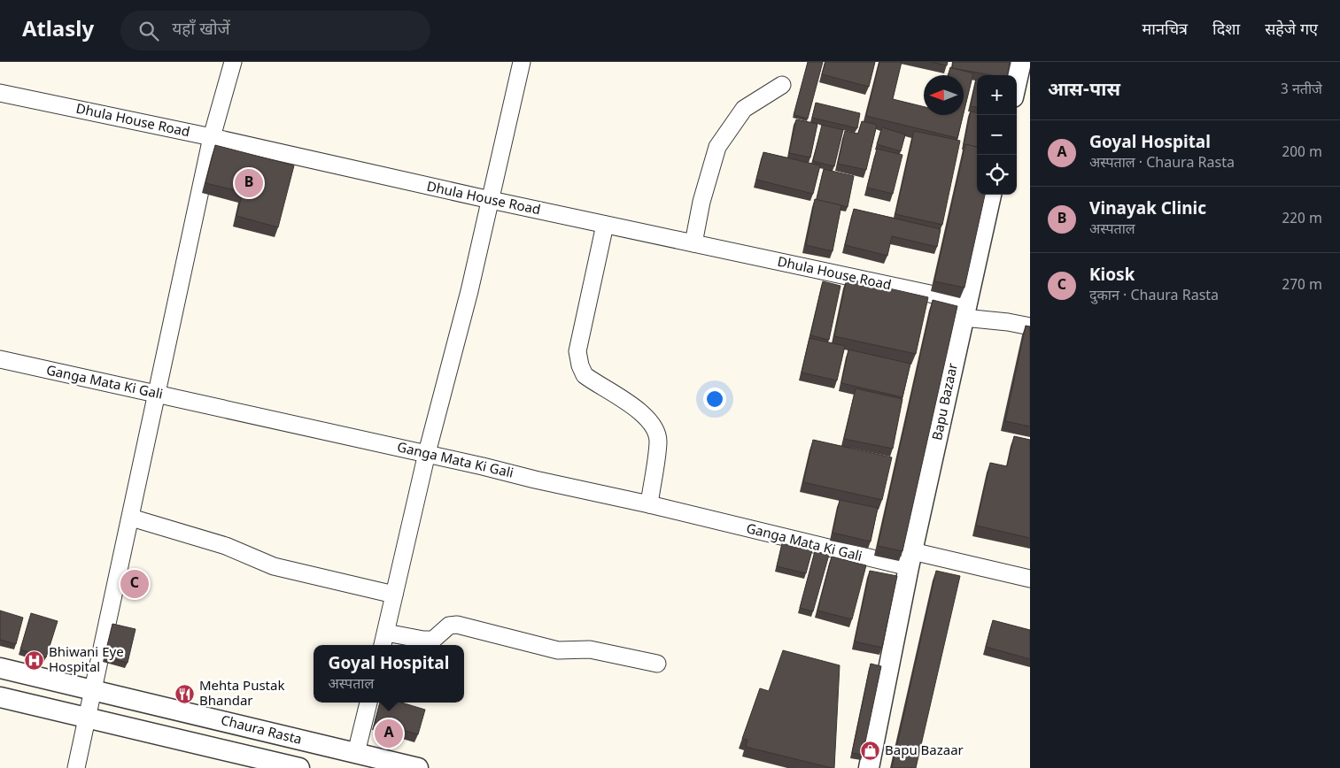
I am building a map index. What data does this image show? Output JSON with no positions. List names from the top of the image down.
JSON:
{
  "streets": {
    "street": [
      "Dhula House Road",
      "Ganga Mata Ki Gali",
      "Bapu Bazaar",
      "Chaura Rasta"
    ]
  },
  "crossings": [
    ["Dhula House Road", "Bapu Bazaar"],
    ["Ganga Mata Ki Gali", "Bapu Bazaar"]
  ],
  "places": {
    "hospital": ["Bhiwani Eye Hospital"],
    "restaurant": ["Mehta Pustak Bhandar"],
    "shop": ["Bapu Bazaar"]
  },
  "north": "left",
  "page": {
    "header": "Atlasly",
    "search": "यहाँ खोजें",
    "nav": ["मानचित्र", "दिशा", "सहेजे गए"],
    "heading": ["आस-पास", "3 नतीजे"],
    "map_buttons": ["+", "−"],
    "list": [
      {
        "mark": "A",
        "name": "Goyal Hospital",
        "note": "अस्पताल · Chaura Rasta",
        "value": "200 m"
      },
      {
        "mark": "B",
        "name": "Vinayak Clinic",
        "note": "अस्पताल",
        "value": "220 m"
      },
      {
        "mark": "C",
        "name": "Kiosk",
        "note": "दुकान · Chaura Rasta",
        "value": "270 m"
      }
    ],
    "pins": ["B", "C", "A"],
    "popup": ["Goyal Hospital", "अस्पताल"]
  }
}
